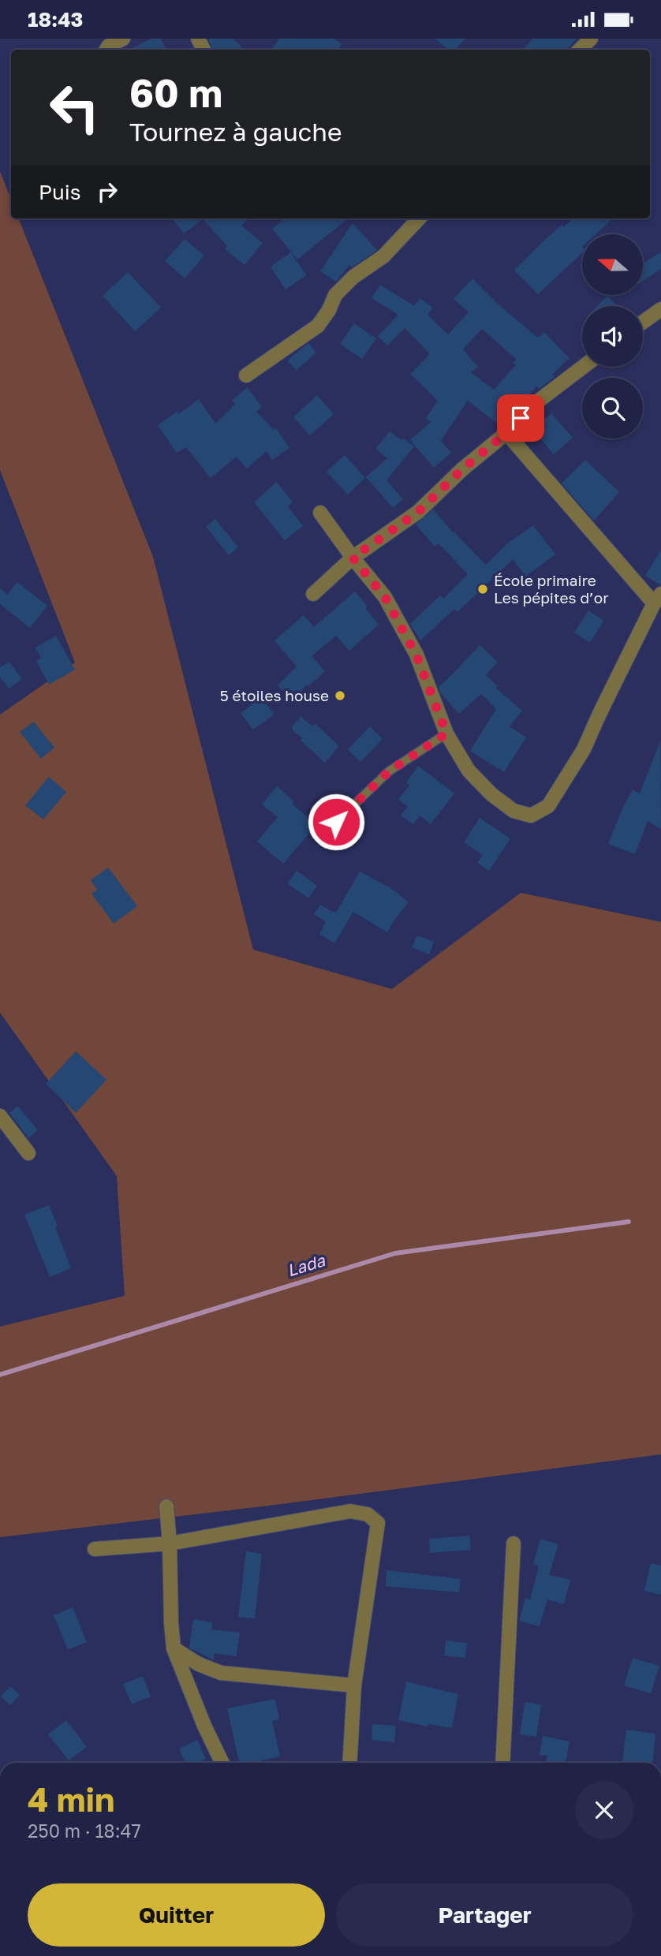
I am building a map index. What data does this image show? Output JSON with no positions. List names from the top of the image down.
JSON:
{
  "water": ["Lada"],
  "places": ["École primaire Les pépites d’or", "5 étoiles house"],
  "north": "left",
  "page": {
    "status": "18:43",
    "turn": ["60 m", "Tournez à gauche"],
    "then": "Puis",
    "heading": ["4 min", "250 m · 18:47"],
    "buttons": ["Quitter", "Partager"]
  }
}
